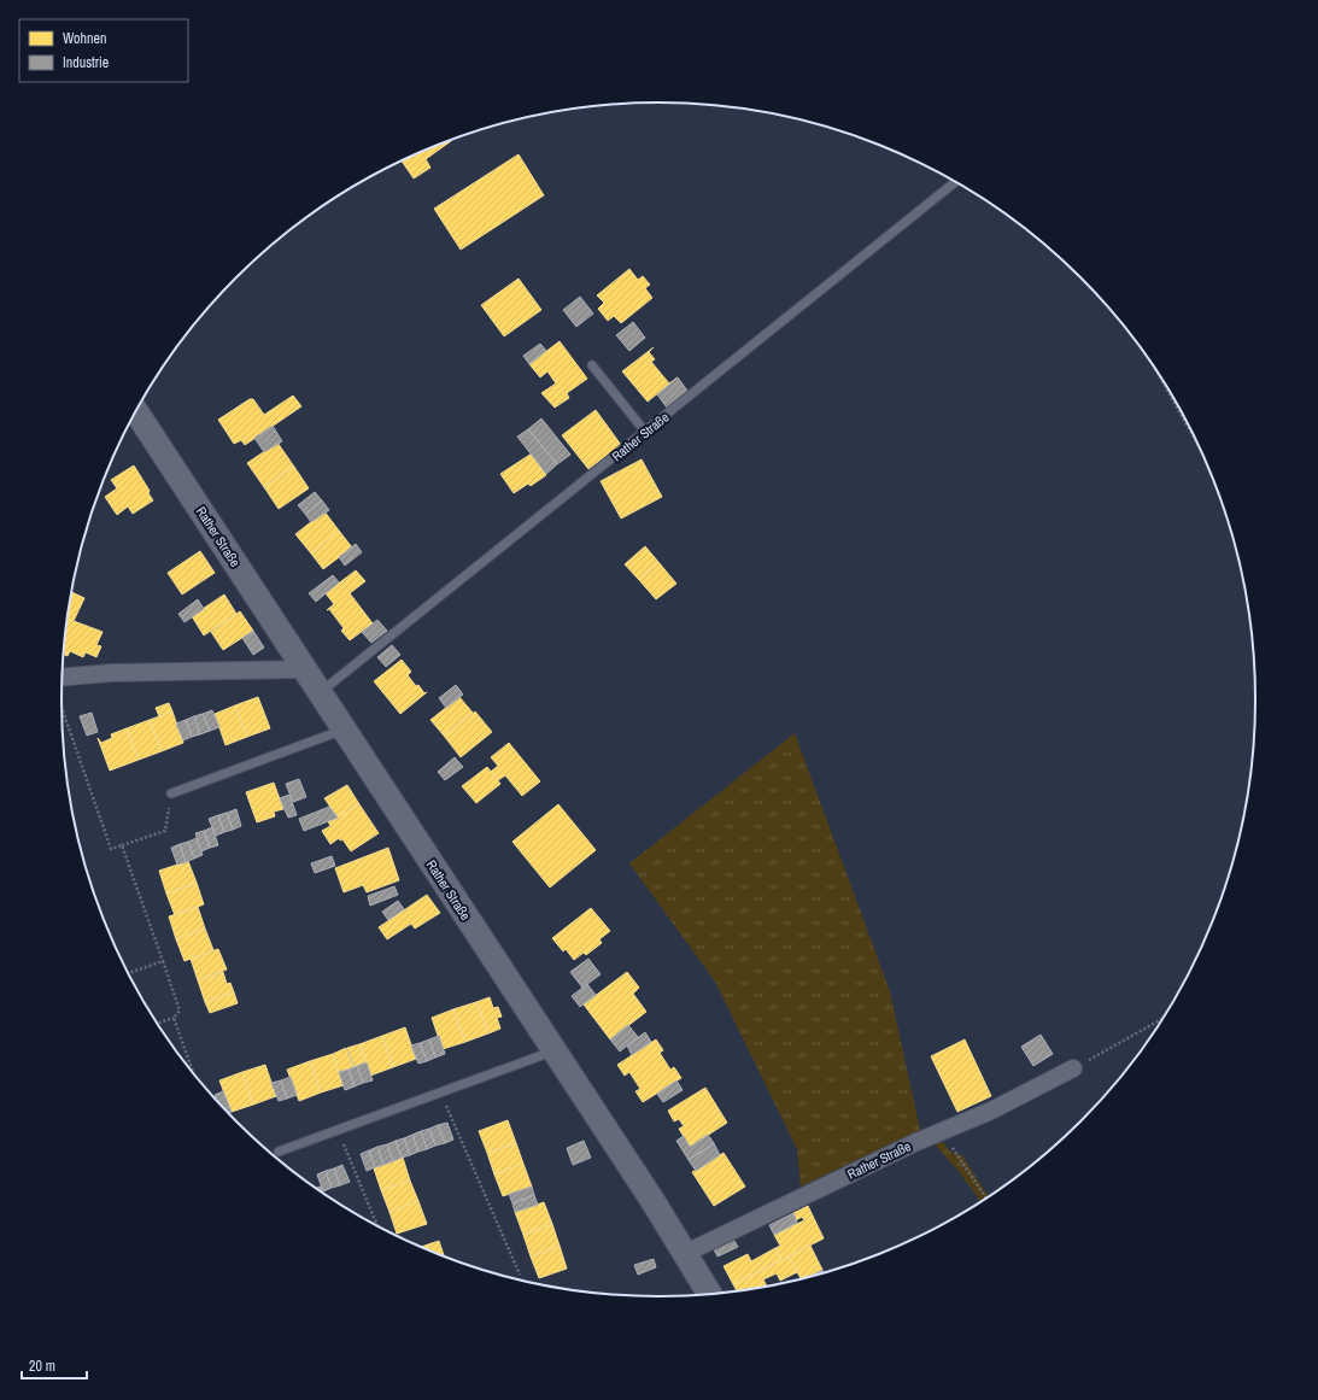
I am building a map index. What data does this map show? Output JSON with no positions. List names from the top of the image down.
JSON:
{
  "streets": {
    "street": ["Rather Straße"]
  },
  "legend": ["Wohnen", "Industrie"],
  "scale_bar": "20 m"
}
